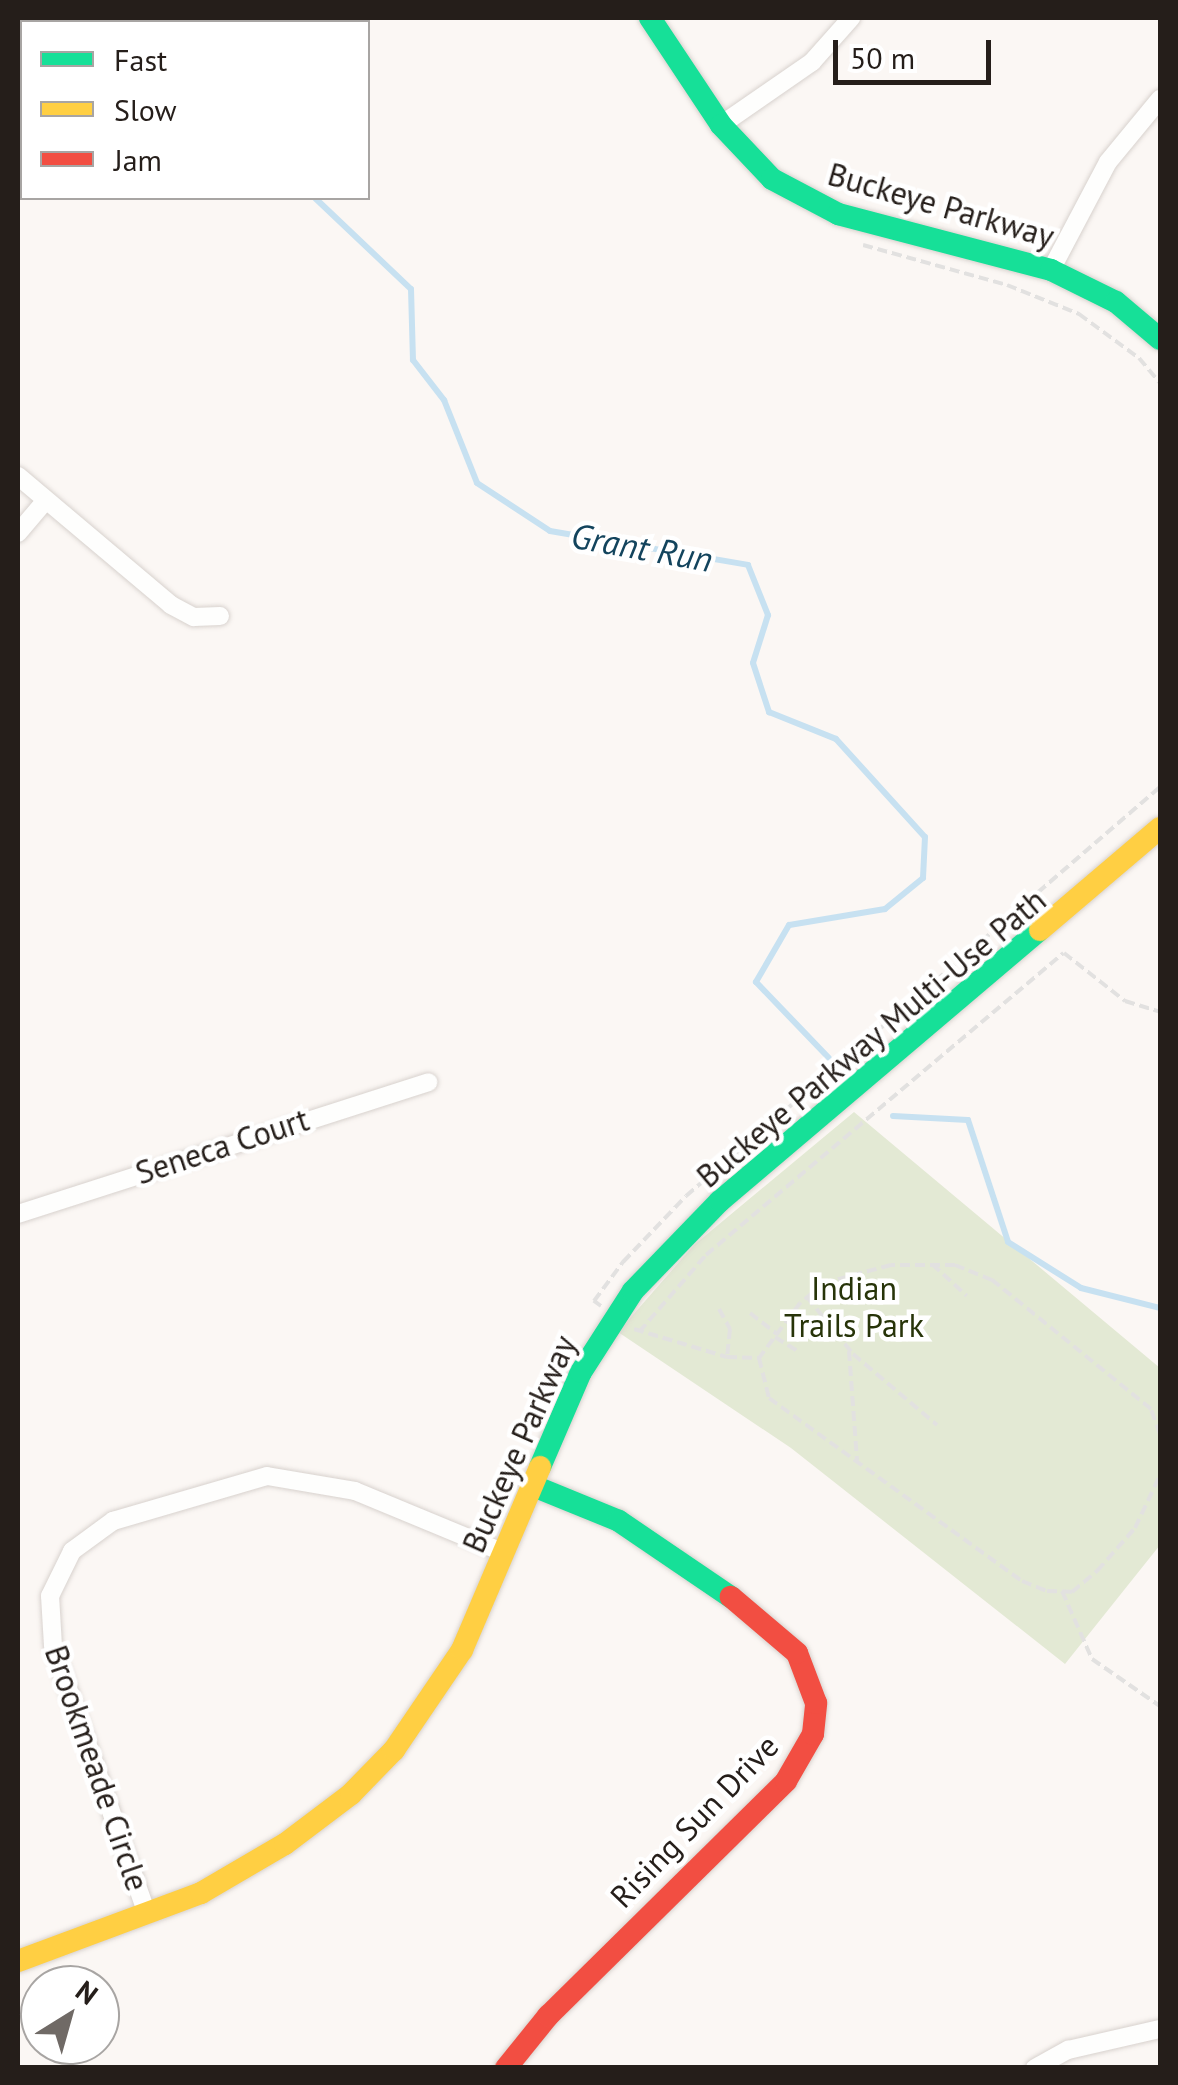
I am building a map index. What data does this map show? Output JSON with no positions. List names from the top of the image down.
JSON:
{
  "streets": {
    "street": [
      "Buckeye Parkway",
      "Seneca Court",
      "Brookmeade Circle",
      "Rising Sun Drive"
    ],
    "path": ["Buckeye Parkway Multi-Use Path"]
  },
  "crossings": [
    ["Buckeye Parkway", "Brookmeade Circle"],
    ["Buckeye Parkway", "Rising Sun Drive"]
  ],
  "water": ["Grant Run"],
  "parks": ["Indian Trails Park"],
  "legend": ["Fast", "Slow", "Jam"],
  "scale_bar": "50 m",
  "north": "top right"
}
